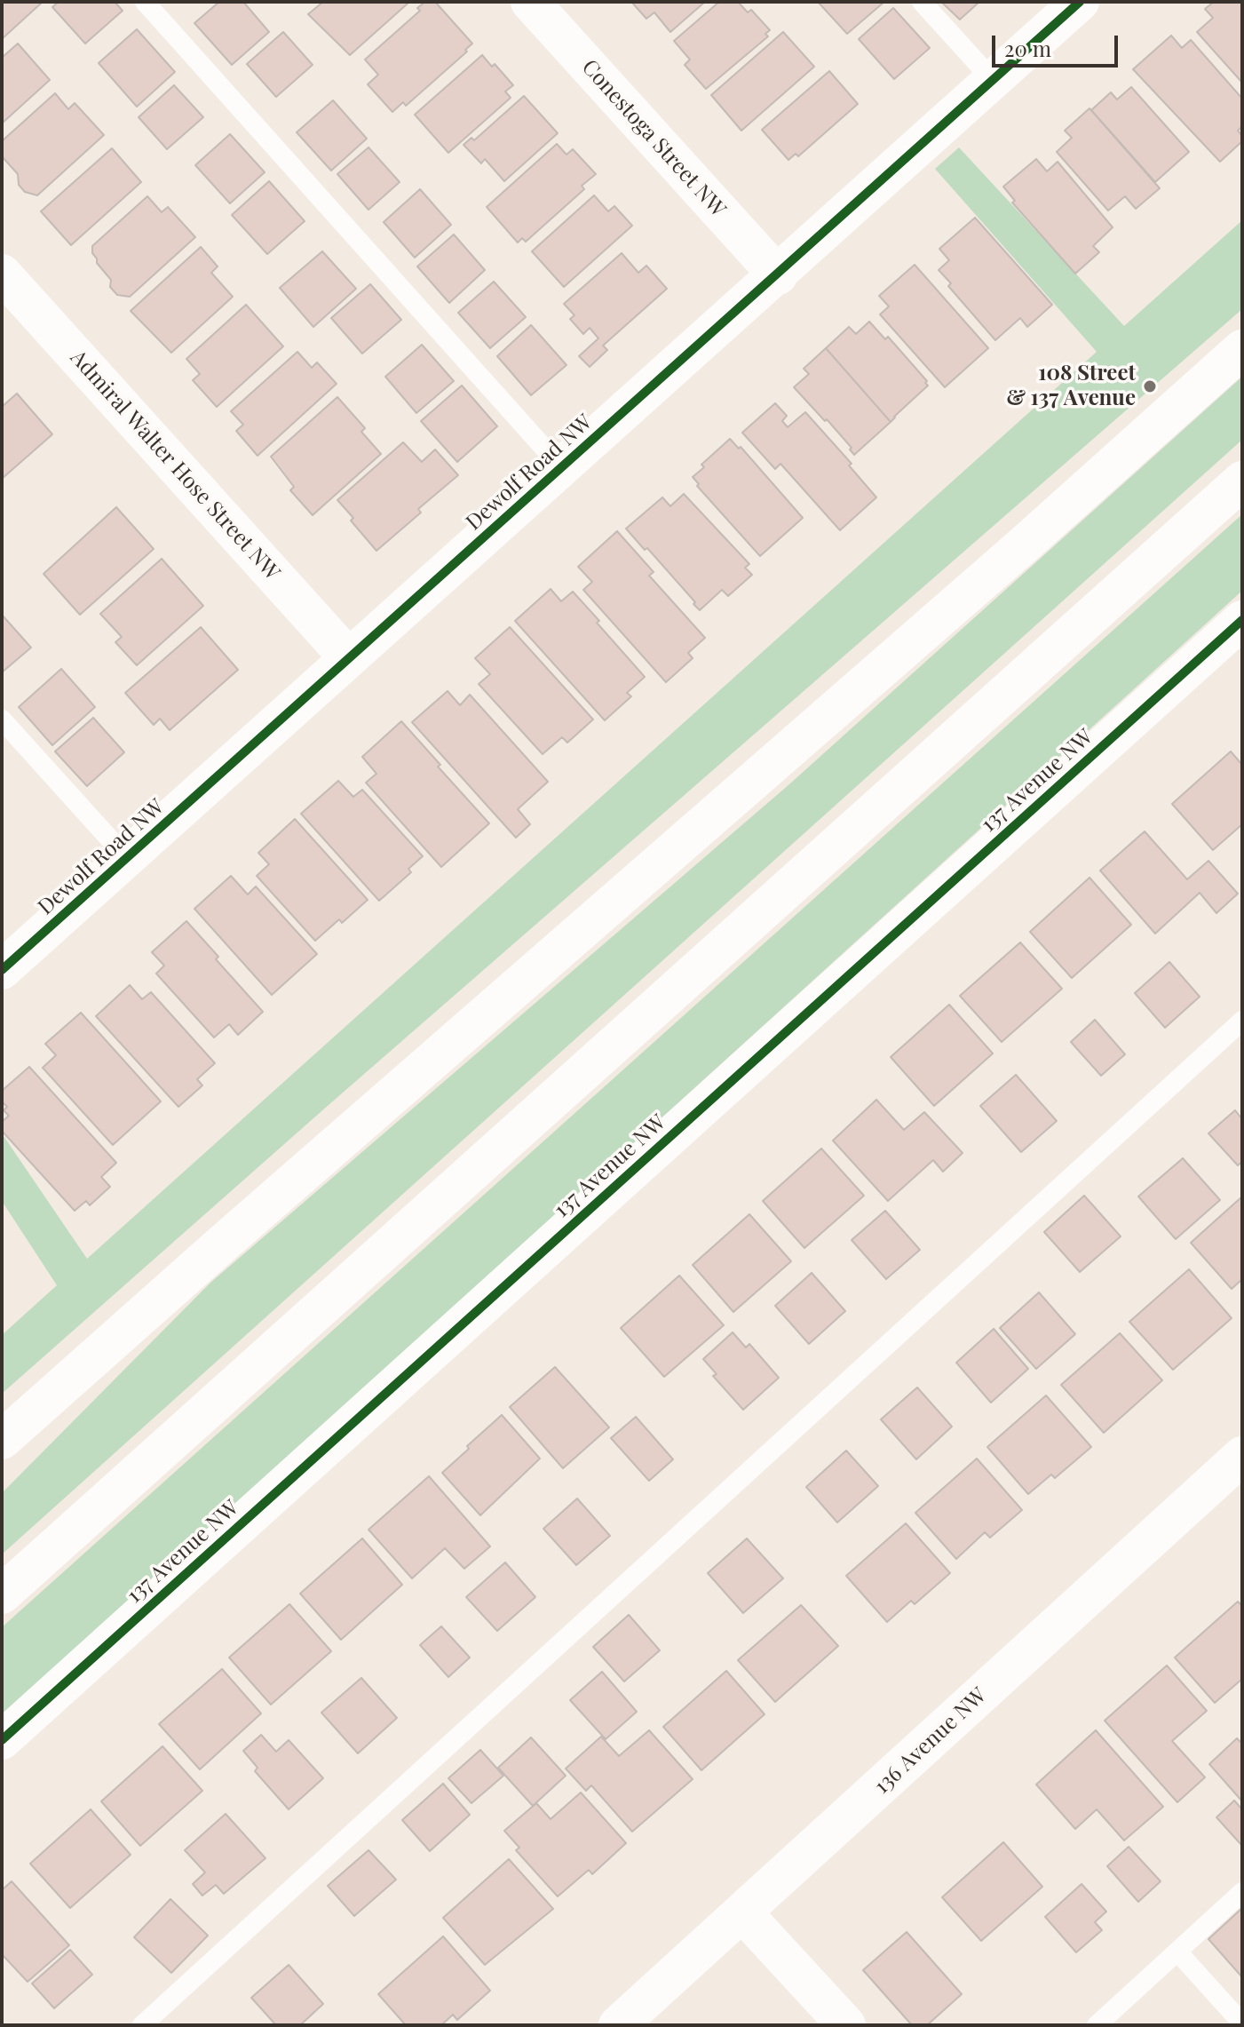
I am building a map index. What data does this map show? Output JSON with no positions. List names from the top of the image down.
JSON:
{
  "streets": {
    "street": [
      "Conestoga Street NW",
      "Admiral Walter Hose Street NW",
      "Dewolf Road NW",
      "137 Avenue NW",
      "136 Avenue NW"
    ]
  },
  "crossings": [
    ["Conestoga Street NW", "Dewolf Road NW"],
    ["Admiral Walter Hose Street NW", "Dewolf Road NW"]
  ],
  "places": ["108 Street & 137 Avenue"],
  "scale_bar": "20 m"
}
